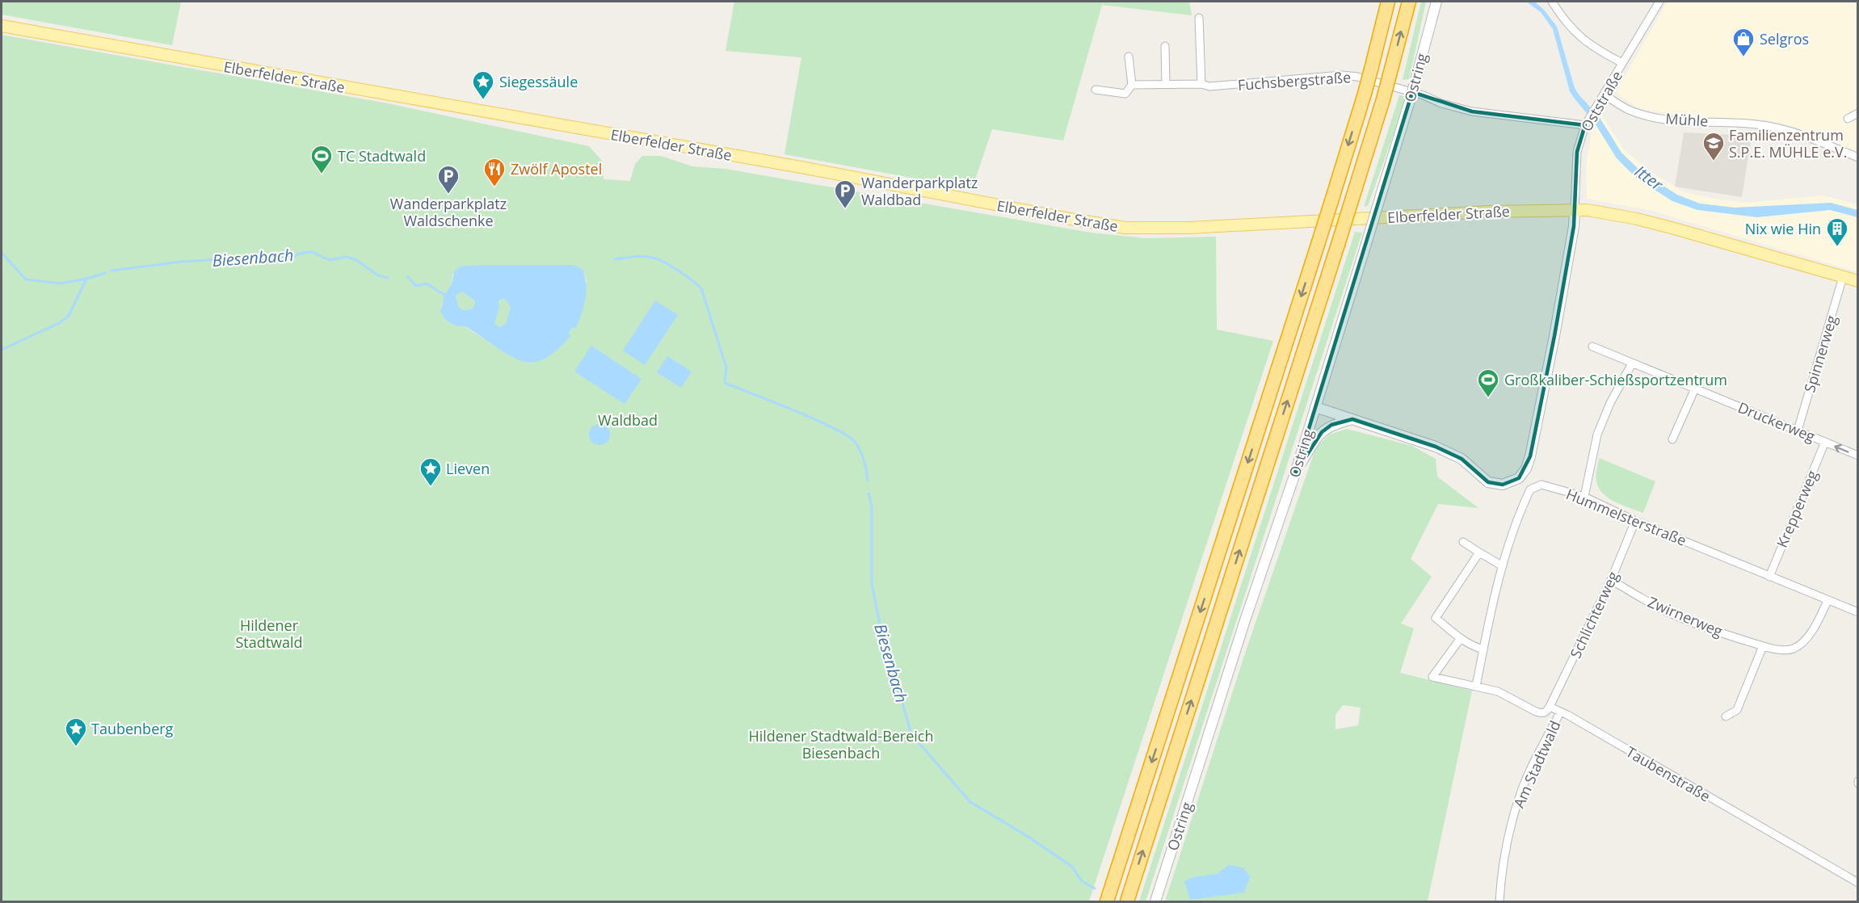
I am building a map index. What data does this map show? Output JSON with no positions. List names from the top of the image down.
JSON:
{
  "streets": {
    "main road": ["Elberfelder Straße", "Ostring"],
    "street": [
      "Fuchsbergstraße",
      "Oststraße",
      "Mühle",
      "Spinnerweg",
      "Druckerweg",
      "Krepperweg",
      "Hummelsterstraße",
      "Schlichterweg",
      "Zwirnerweg",
      "Am Stadtwald",
      "Taubenstraße"
    ]
  },
  "crossings": [
    ["Elberfelder Straße", "Oststraße"],
    ["Elberfelder Straße", "Spinnerweg"],
    ["Fuchsbergstraße", "Oststraße"],
    ["Oststraße", "Mühle"],
    ["Spinnerweg", "Druckerweg"],
    ["Druckerweg", "Krepperweg"],
    ["Krepperweg", "Hummelsterstraße"],
    ["Hummelsterstraße", "Schlichterweg"],
    ["Hummelsterstraße", "Zwirnerweg"],
    ["Schlichterweg", "Zwirnerweg"],
    ["Schlichterweg", "Taubenstraße"],
    ["Am Stadtwald", "Taubenstraße"]
  ],
  "water": ["Itter", "Biesenbach"],
  "parks": ["Waldbad", "Hildener Stadtwald", "Hildener Stadtwald-Bereich Biesenbach"],
  "places": {
    "shop": ["Selgros"],
    "place": ["Siegessäule", "Lieven", "Taubenberg"],
    "school or university": ["Familienzentrum S.P.E. MÜHLE e.V."],
    "sports": ["TC Stadtwald", "Großkaliber-Schießsportzentrum"],
    "restaurant": ["Zwölf Apostel"],
    "parking": ["Wanderparkplatz Waldschenke", "Wanderparkplatz Waldbad"],
    "building": ["Nix wie Hin"]
  }
}
